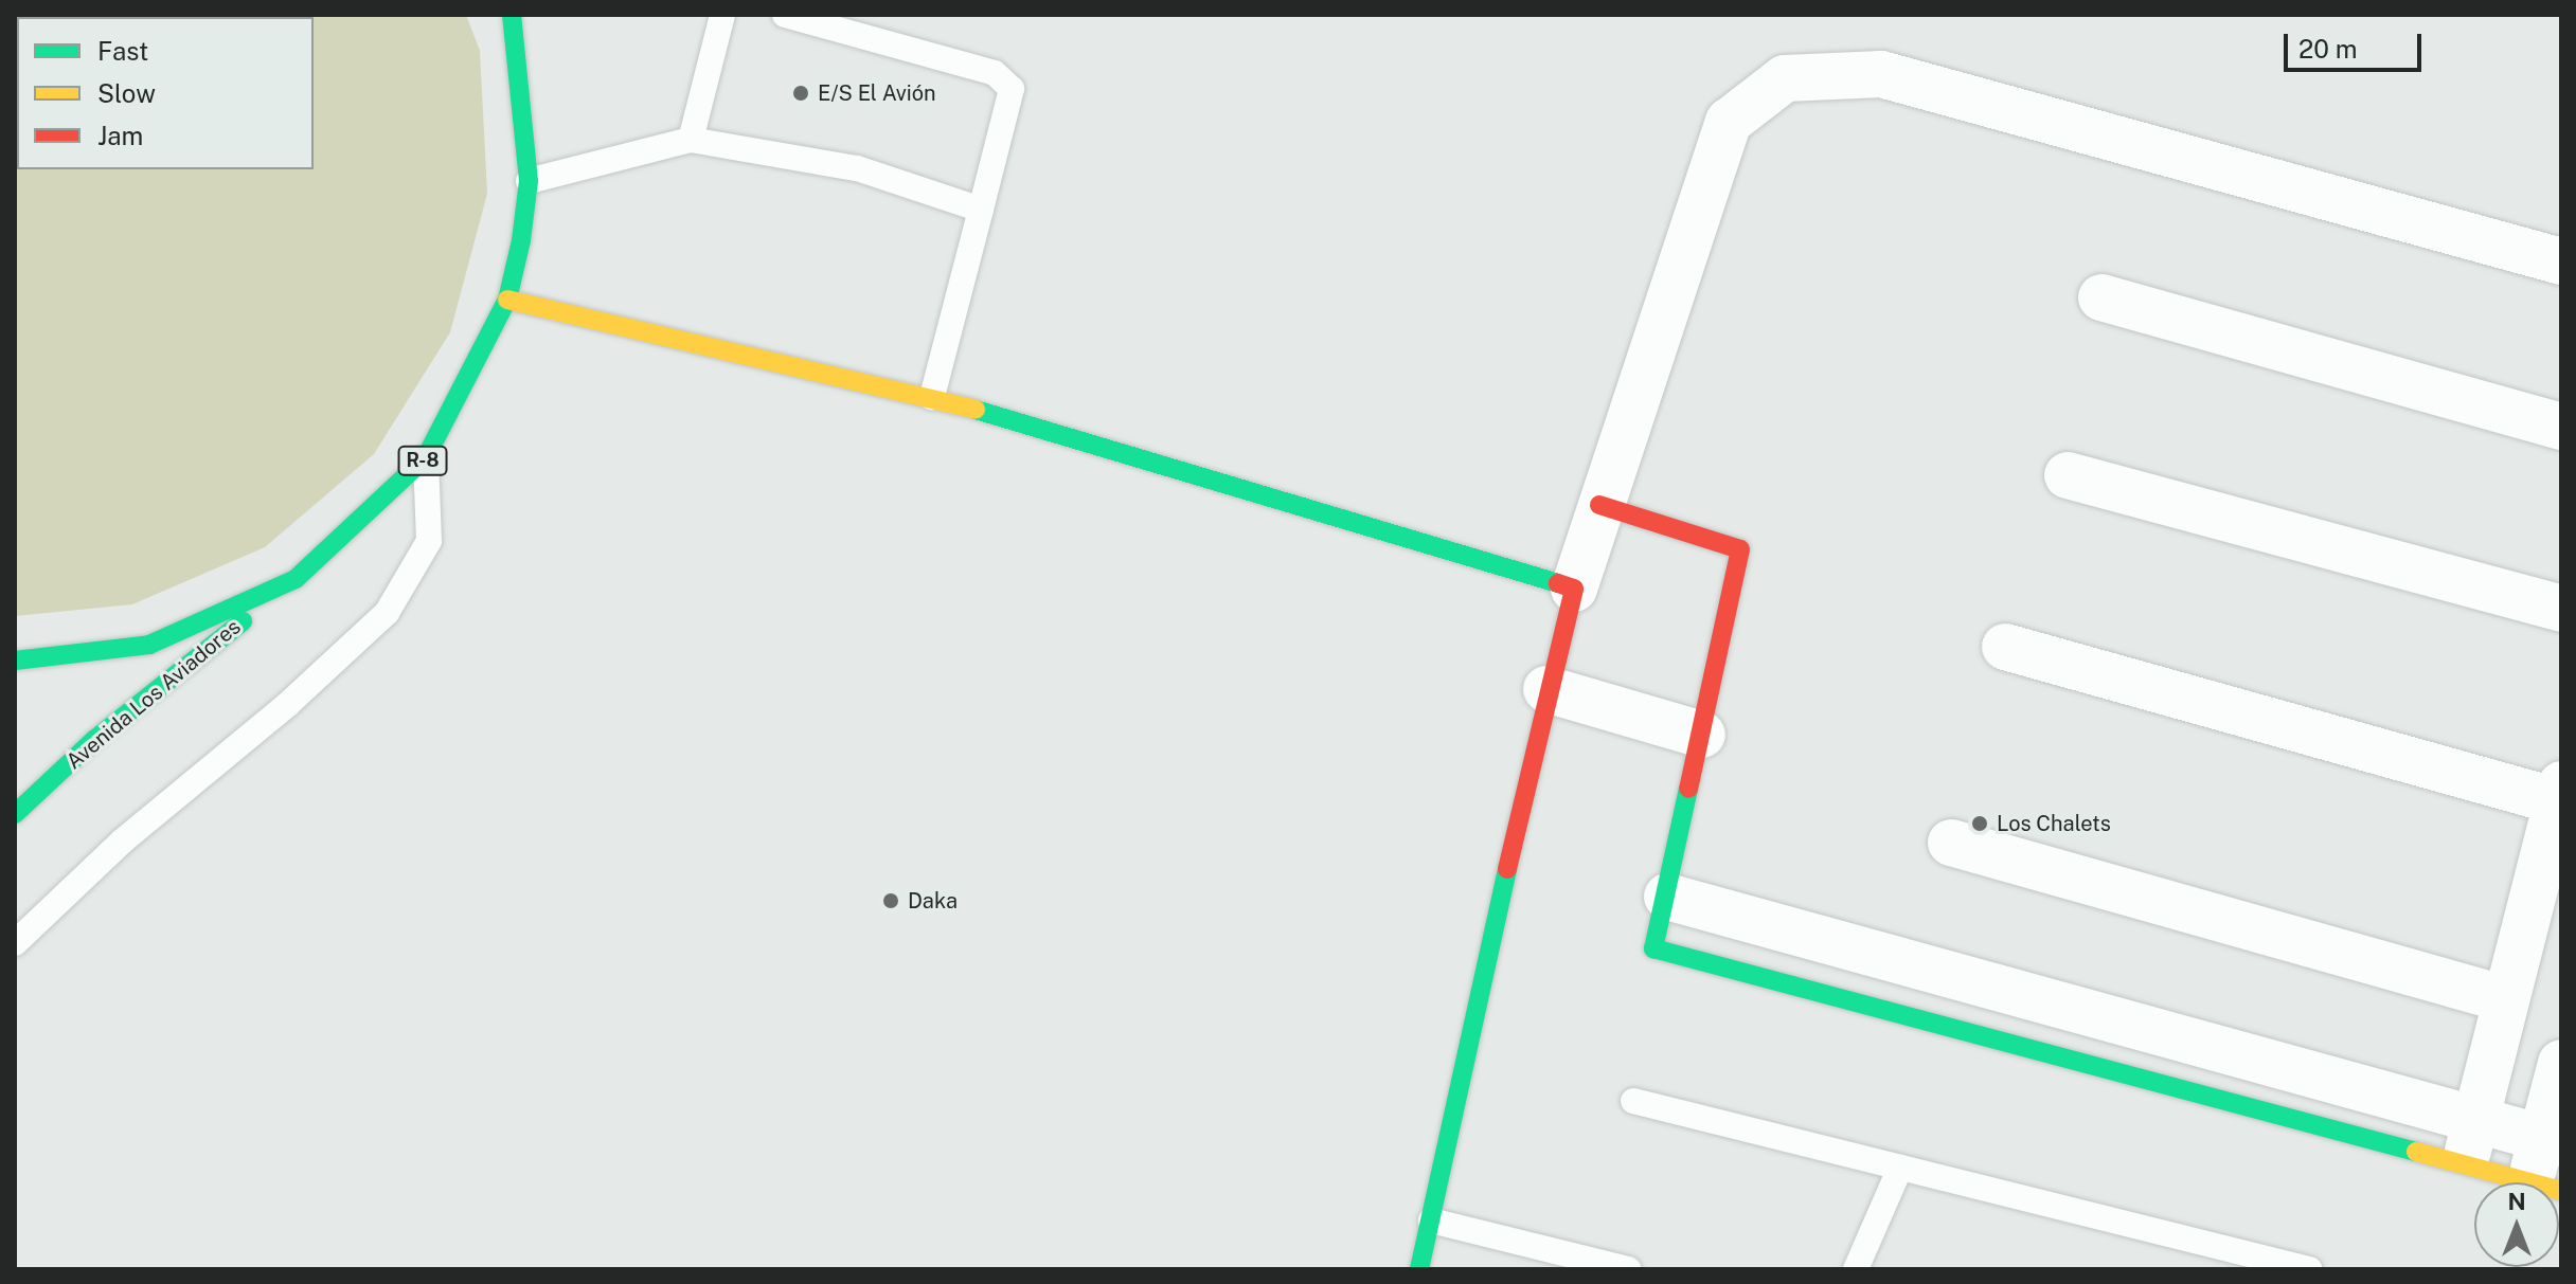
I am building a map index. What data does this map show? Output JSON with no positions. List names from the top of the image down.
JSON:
{
  "streets": {
    "street": ["R-8", "Avenida Los Aviadores"]
  },
  "crossings": [
    ["R-8", "Avenida Los Aviadores"]
  ],
  "places": ["E/S El Avión", "Los Chalets", "Daka"],
  "legend": ["Fast", "Slow", "Jam"],
  "scale_bar": "20 m",
  "north": "top"
}
